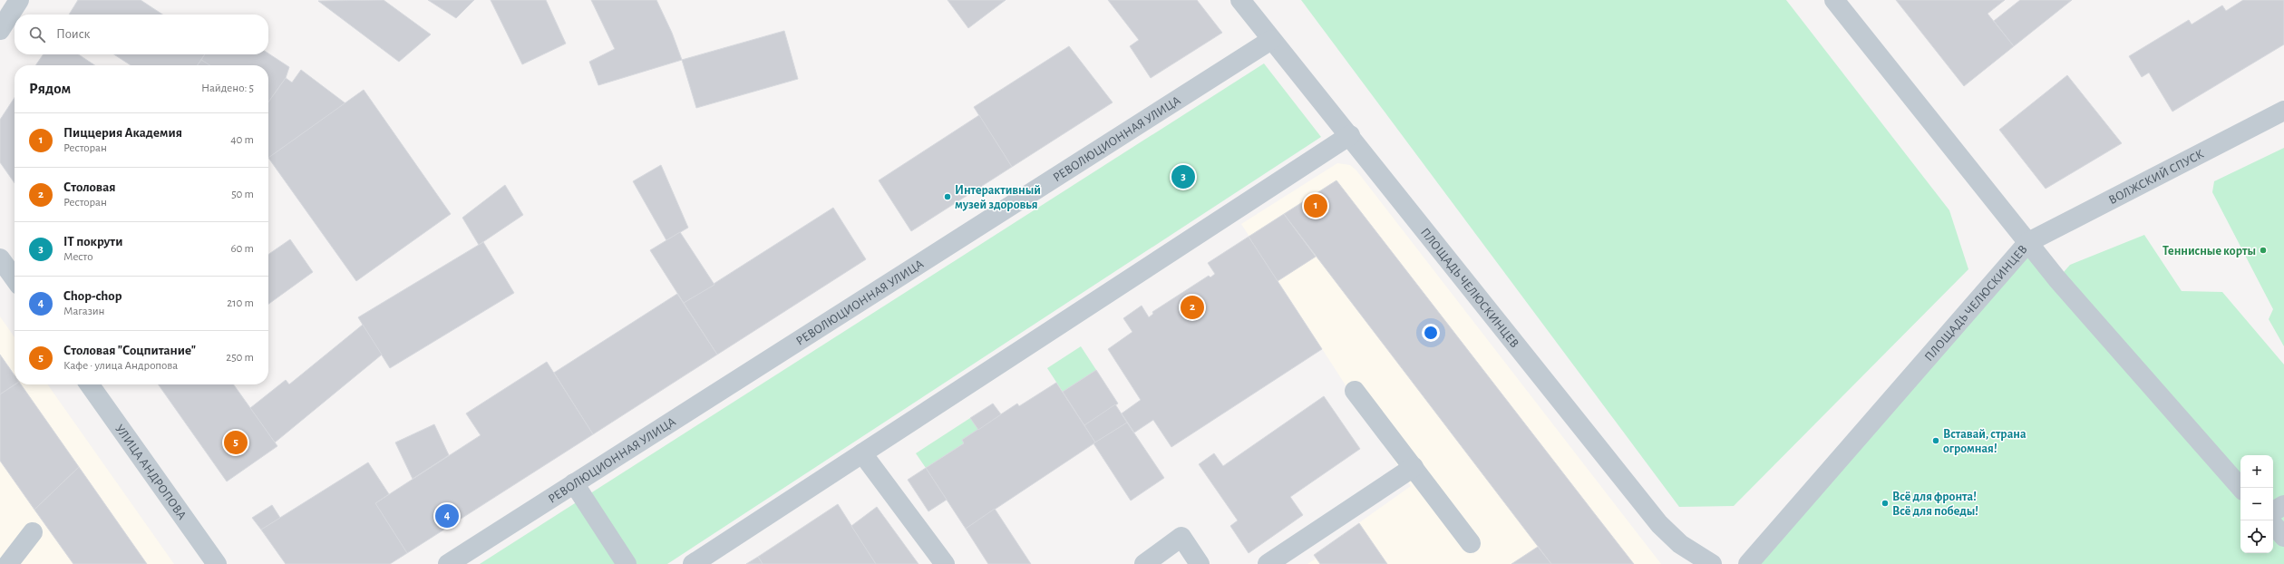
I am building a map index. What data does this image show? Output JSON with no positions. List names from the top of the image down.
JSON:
{
  "streets": {
    "street": [
      "РЕВОЛЮЦИОННАЯ УЛИЦА",
      "ВОЛЖСКИЙ СПУСК",
      "ПЛОЩАДЬ ЧЕЛЮСКИНЦЕВ",
      "УЛИЦА АНДРОПОВА"
    ]
  },
  "crossings": [
    ["РЕВОЛЮЦИОННАЯ УЛИЦА", "ПЛОЩАДЬ ЧЕЛЮСКИНЦЕВ"],
    ["ВОЛЖСКИЙ СПУСК", "ПЛОЩАДЬ ЧЕЛЮСКИНЦЕВ"]
  ],
  "places": [
    "Интерактивный музей здоровья",
    "Теннисные корты",
    "Вставай, страна огромная!",
    "Всё для фронта! Всё для победы!"
  ],
  "page": {
    "search": "Поиск",
    "heading": ["Рядом", "Найдено: 5"],
    "list": [
      {
        "mark": "1",
        "name": "Пиццерия Академия",
        "note": "Ресторан",
        "value": "40 m"
      },
      {
        "mark": "2",
        "name": "Столовая",
        "note": "Ресторан",
        "value": "50 m"
      },
      {
        "mark": "3",
        "name": "IT покрути",
        "note": "Место",
        "value": "60 m"
      },
      {
        "mark": "4",
        "name": "Chop-chop",
        "note": "Магазин",
        "value": "210 m"
      },
      {
        "mark": "5",
        "name": "Столовая \"Соцпитание\"",
        "note": "Кафе · улица Андропова",
        "value": "250 m"
      }
    ],
    "pins": [
      "3",
      "1",
      "2",
      "5",
      "4"
    ],
    "map_buttons": ["+", "−"]
  }
}
